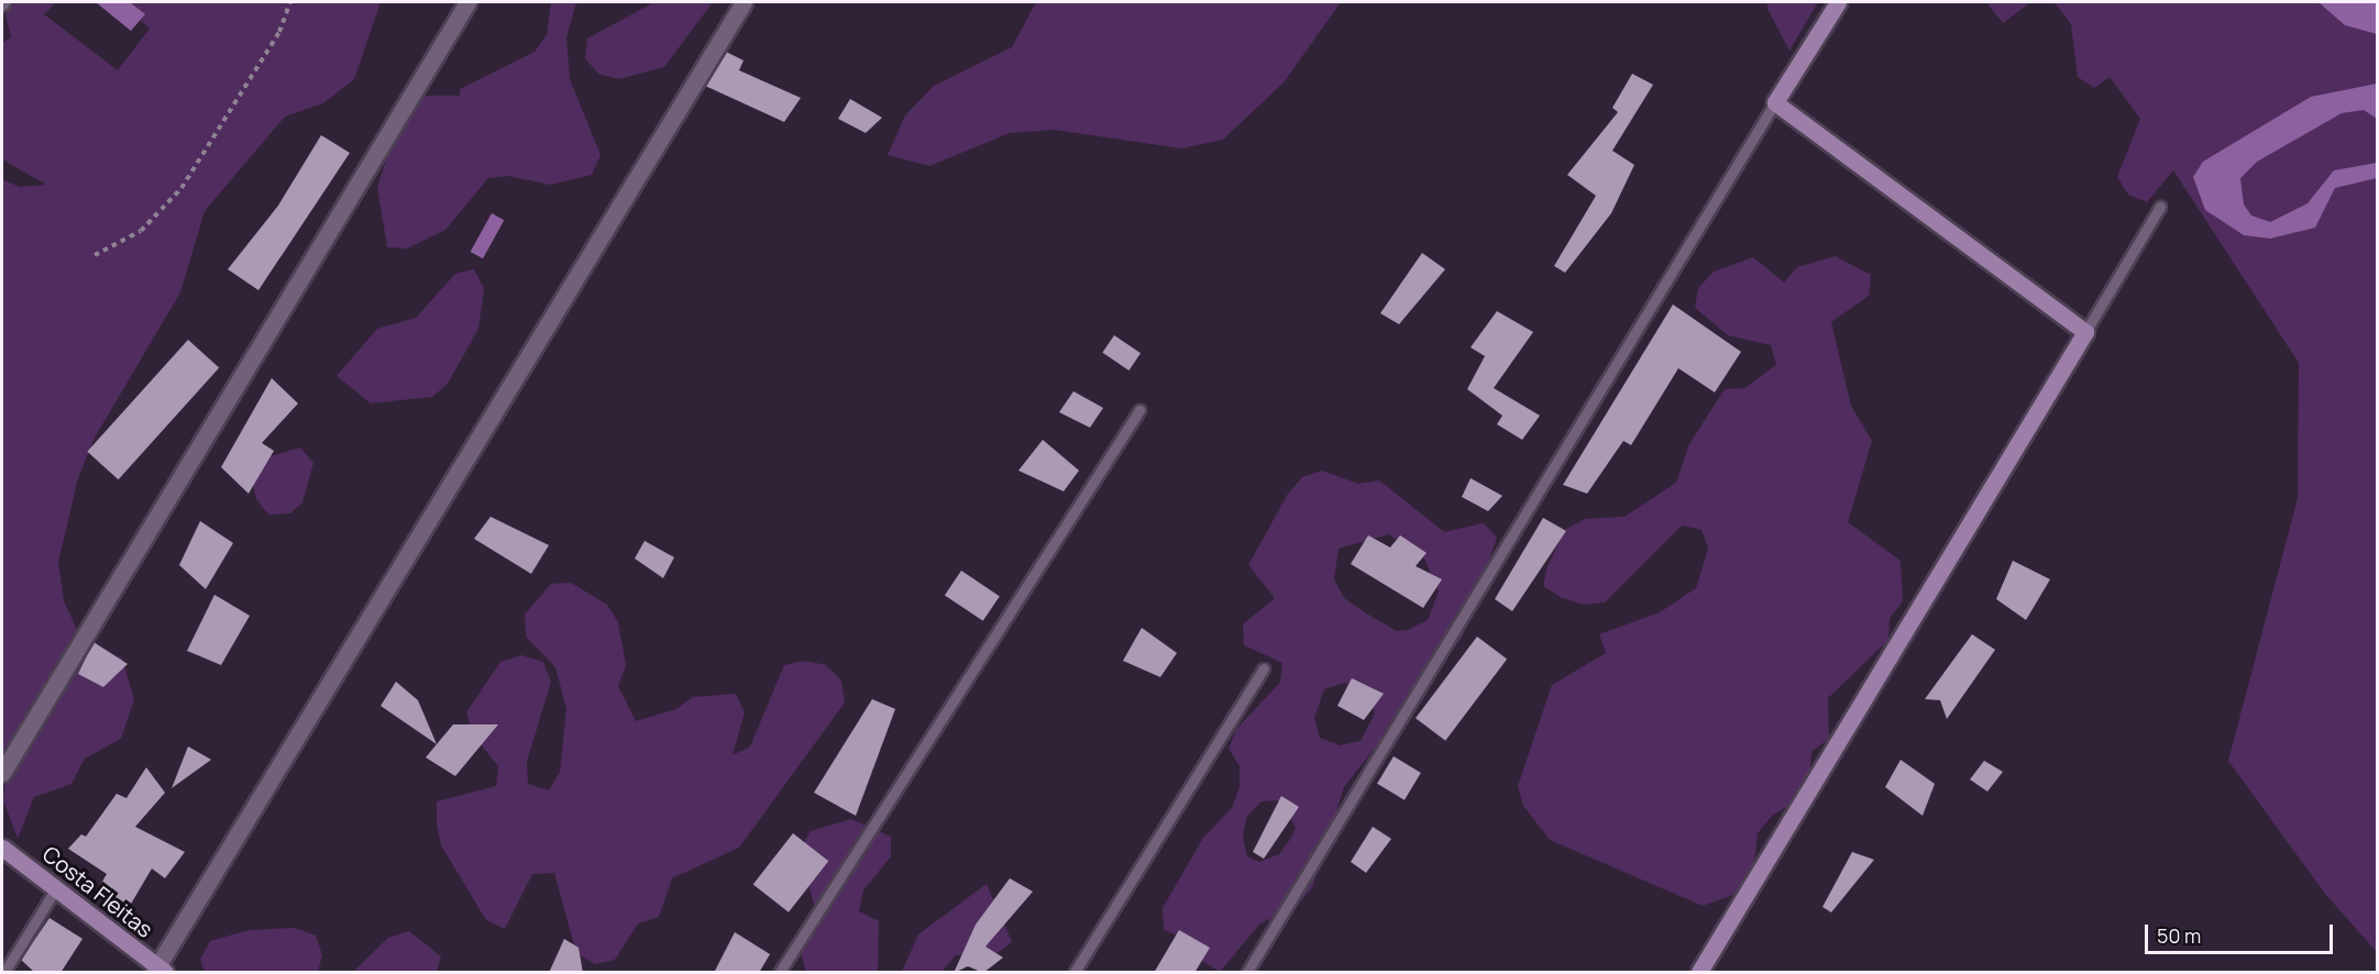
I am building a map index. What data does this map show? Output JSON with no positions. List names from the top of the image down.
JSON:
{
  "streets": {
    "street": ["Costa Fleitas"]
  },
  "scale_bar": "50 m"
}
